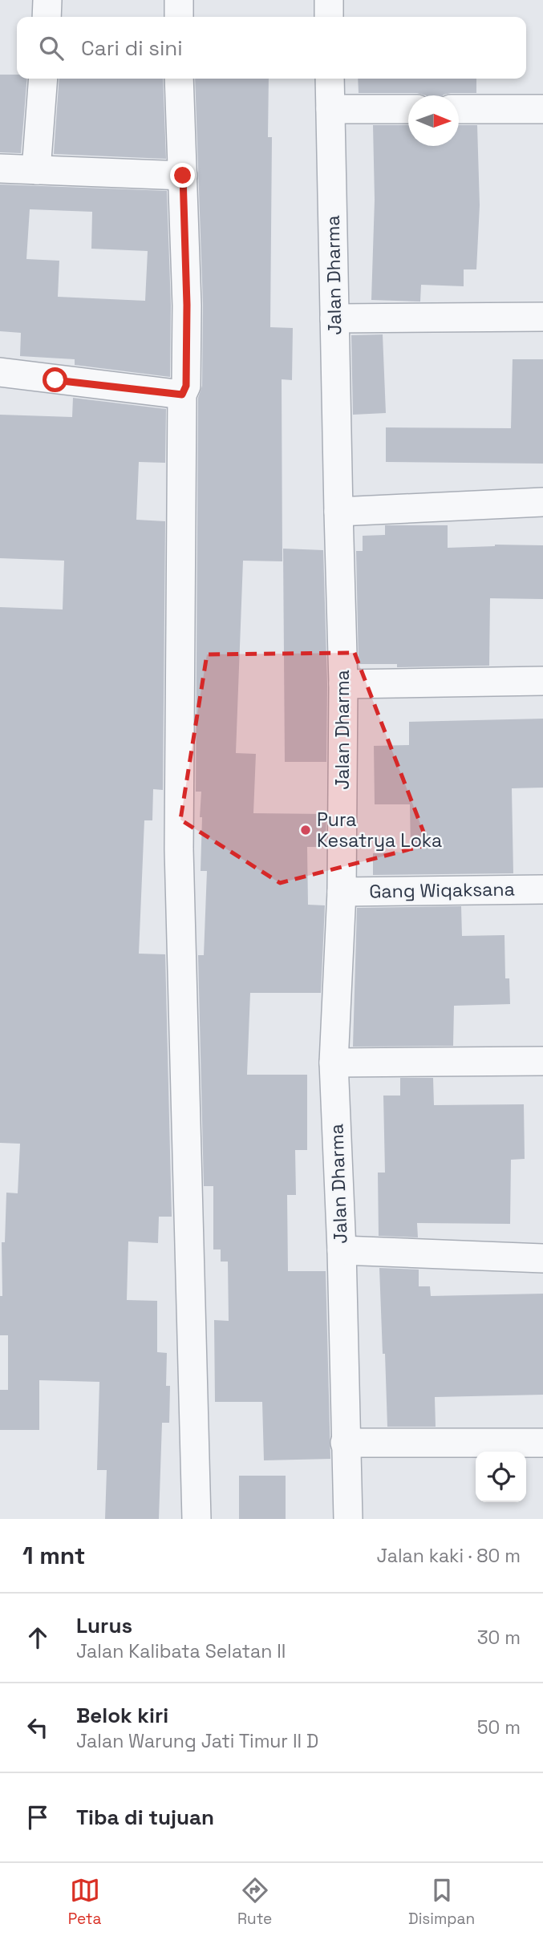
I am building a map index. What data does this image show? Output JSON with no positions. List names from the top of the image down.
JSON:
{
  "streets": {
    "street": ["Jalan Dharma", "Gang Wiqaksana"]
  },
  "crossings": [
    ["Jalan Dharma", "Gang Wiqaksana"]
  ],
  "places": ["Pura Kesatrya Loka"],
  "north": "right",
  "page": {
    "search": "Cari di sini",
    "heading": ["1 mnt", "Jalan kaki · 80 m"],
    "list": [
      ["Lurus", "Jalan Kalibata Selatan II", "30 m"],
      ["Belok kiri", "Jalan Warung Jati Timur II D", "50 m"],
      "Tiba di tujuan"
    ],
    "nav": ["Peta", "Rute", "Disimpan"]
  }
}
